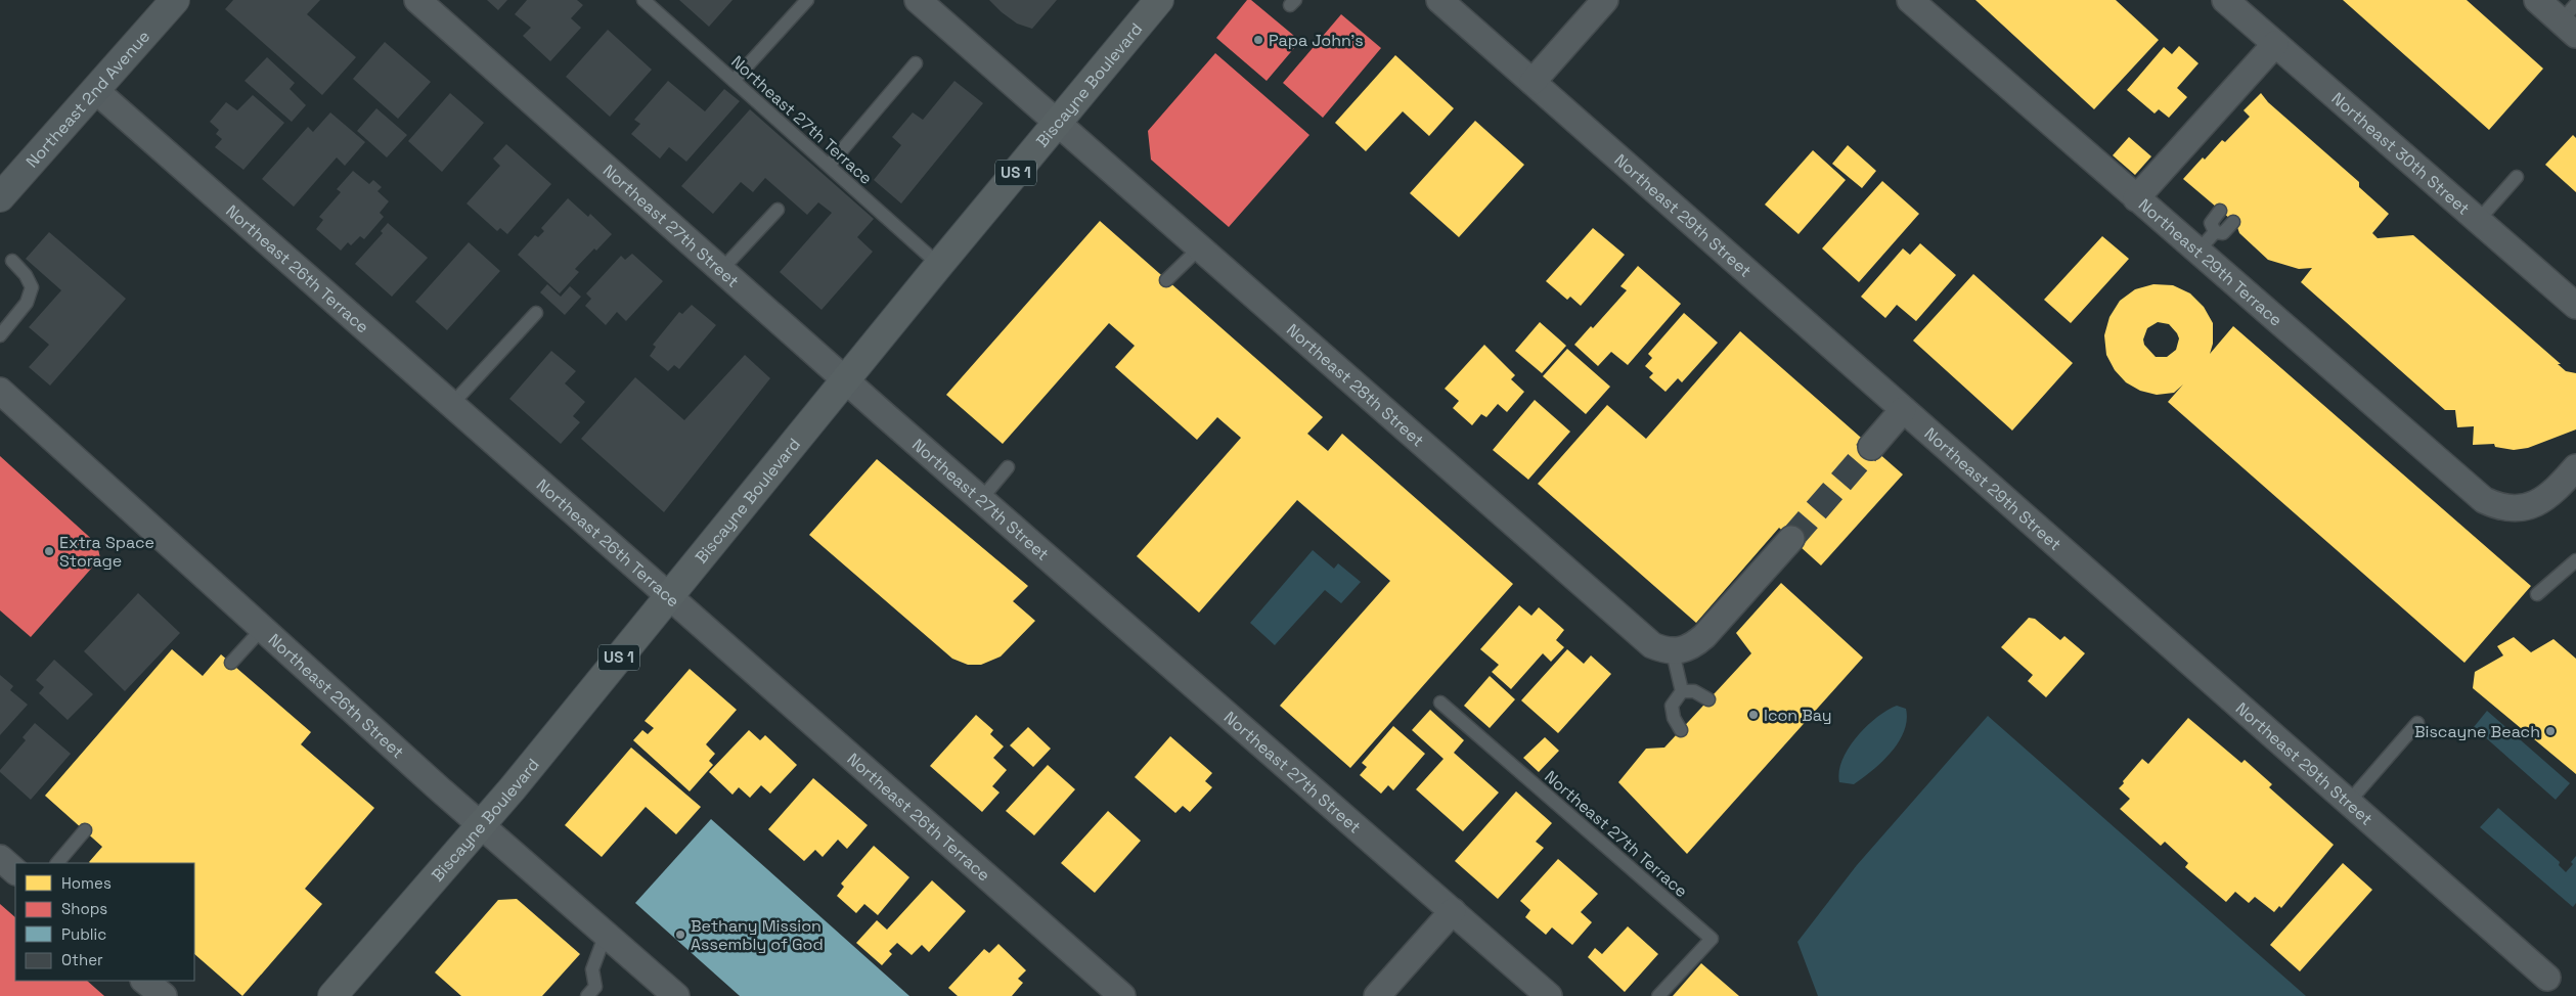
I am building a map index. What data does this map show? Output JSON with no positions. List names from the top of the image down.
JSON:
{
  "streets": {
    "main road": ["Biscayne Boulevard", "Northeast 2nd Avenue", "US 1"],
    "street": [
      "Northeast 30th Street",
      "Northeast 29th Street",
      "Northeast 27th Street",
      "Northeast 29th Terrace",
      "Northeast 26th Terrace",
      "Northeast 28th Street",
      "Northeast 26th Street"
    ],
    "lane": ["Northeast 27th Terrace"]
  },
  "crossings": [
    ["Biscayne Boulevard", "Northeast 27th Terrace"],
    ["Biscayne Boulevard", "Northeast 27th Street"],
    ["Biscayne Boulevard", "Northeast 26th Terrace"],
    ["Biscayne Boulevard", "Northeast 28th Street"],
    ["Biscayne Boulevard", "Northeast 26th Street"],
    ["Northeast 2nd Avenue", "Northeast 26th Terrace"]
  ],
  "places": [
    "Papa John's",
    "Extra Space Storage",
    "Icon Bay",
    "Biscayne Beach",
    "Bethany Mission Assembly of God"
  ],
  "legend": [
    "Homes",
    "Shops",
    "Public",
    "Other"
  ]
}
